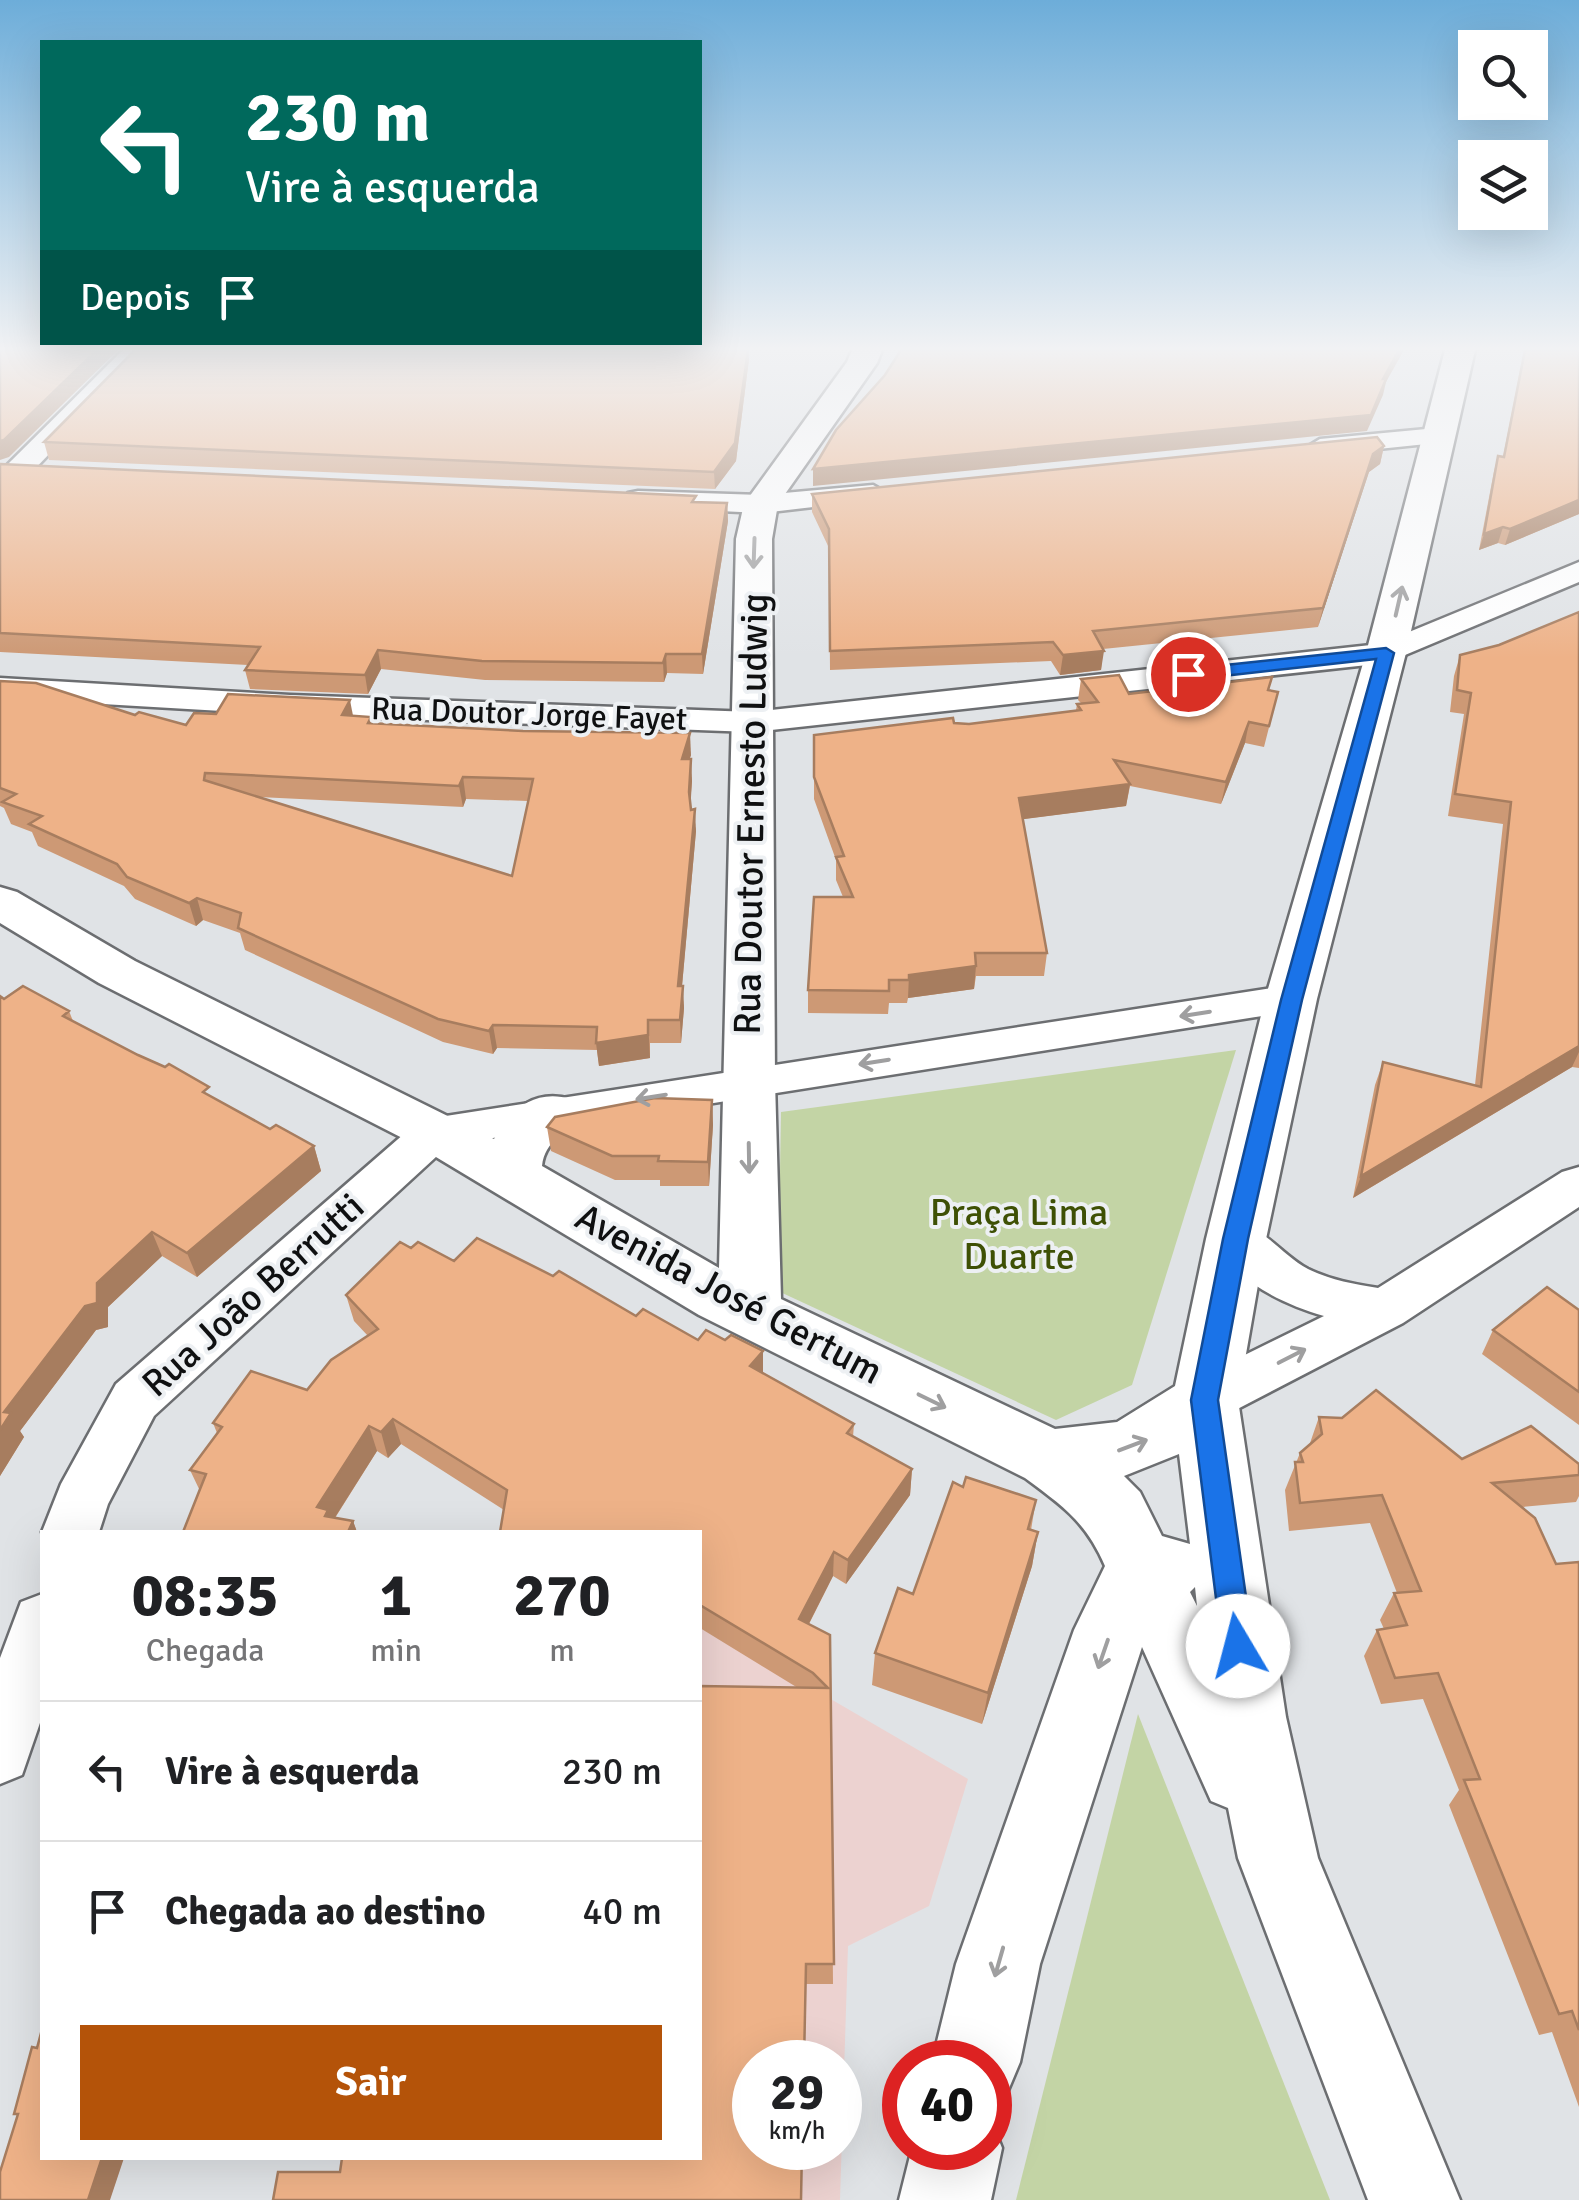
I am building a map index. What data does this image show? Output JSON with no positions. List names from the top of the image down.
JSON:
{
  "streets": {
    "street": [
      "Rua Doutor Jorge Fayet",
      "Rua Doutor Ernesto Ludwig",
      "Avenida José Gertum",
      "Rua João Berrutti"
    ]
  },
  "crossings": [
    ["Rua Doutor Jorge Fayet", "Rua Doutor Ernesto Ludwig"],
    ["Rua Doutor Ernesto Ludwig", "Avenida José Gertum"],
    ["Avenida José Gertum", "Rua João Berrutti"]
  ],
  "one_way": ["Rua Doutor Ernesto Ludwig"],
  "parks": ["Praça Lima Duarte"],
  "page": {
    "turn": ["230 m", "Vire à esquerda"],
    "then": "Depois",
    "eta": [
      "08:35",
      "Chegada",
      "1",
      "min",
      "270",
      "m"
    ],
    "list": [
      {
        "name": "Vire à esquerda",
        "value": "230 m"
      },
      {
        "name": "Chegada ao destino",
        "value": "40 m"
      }
    ],
    "buttons": "Sair",
    "speed": "29 km/h",
    "limit": "40"
  }
}
